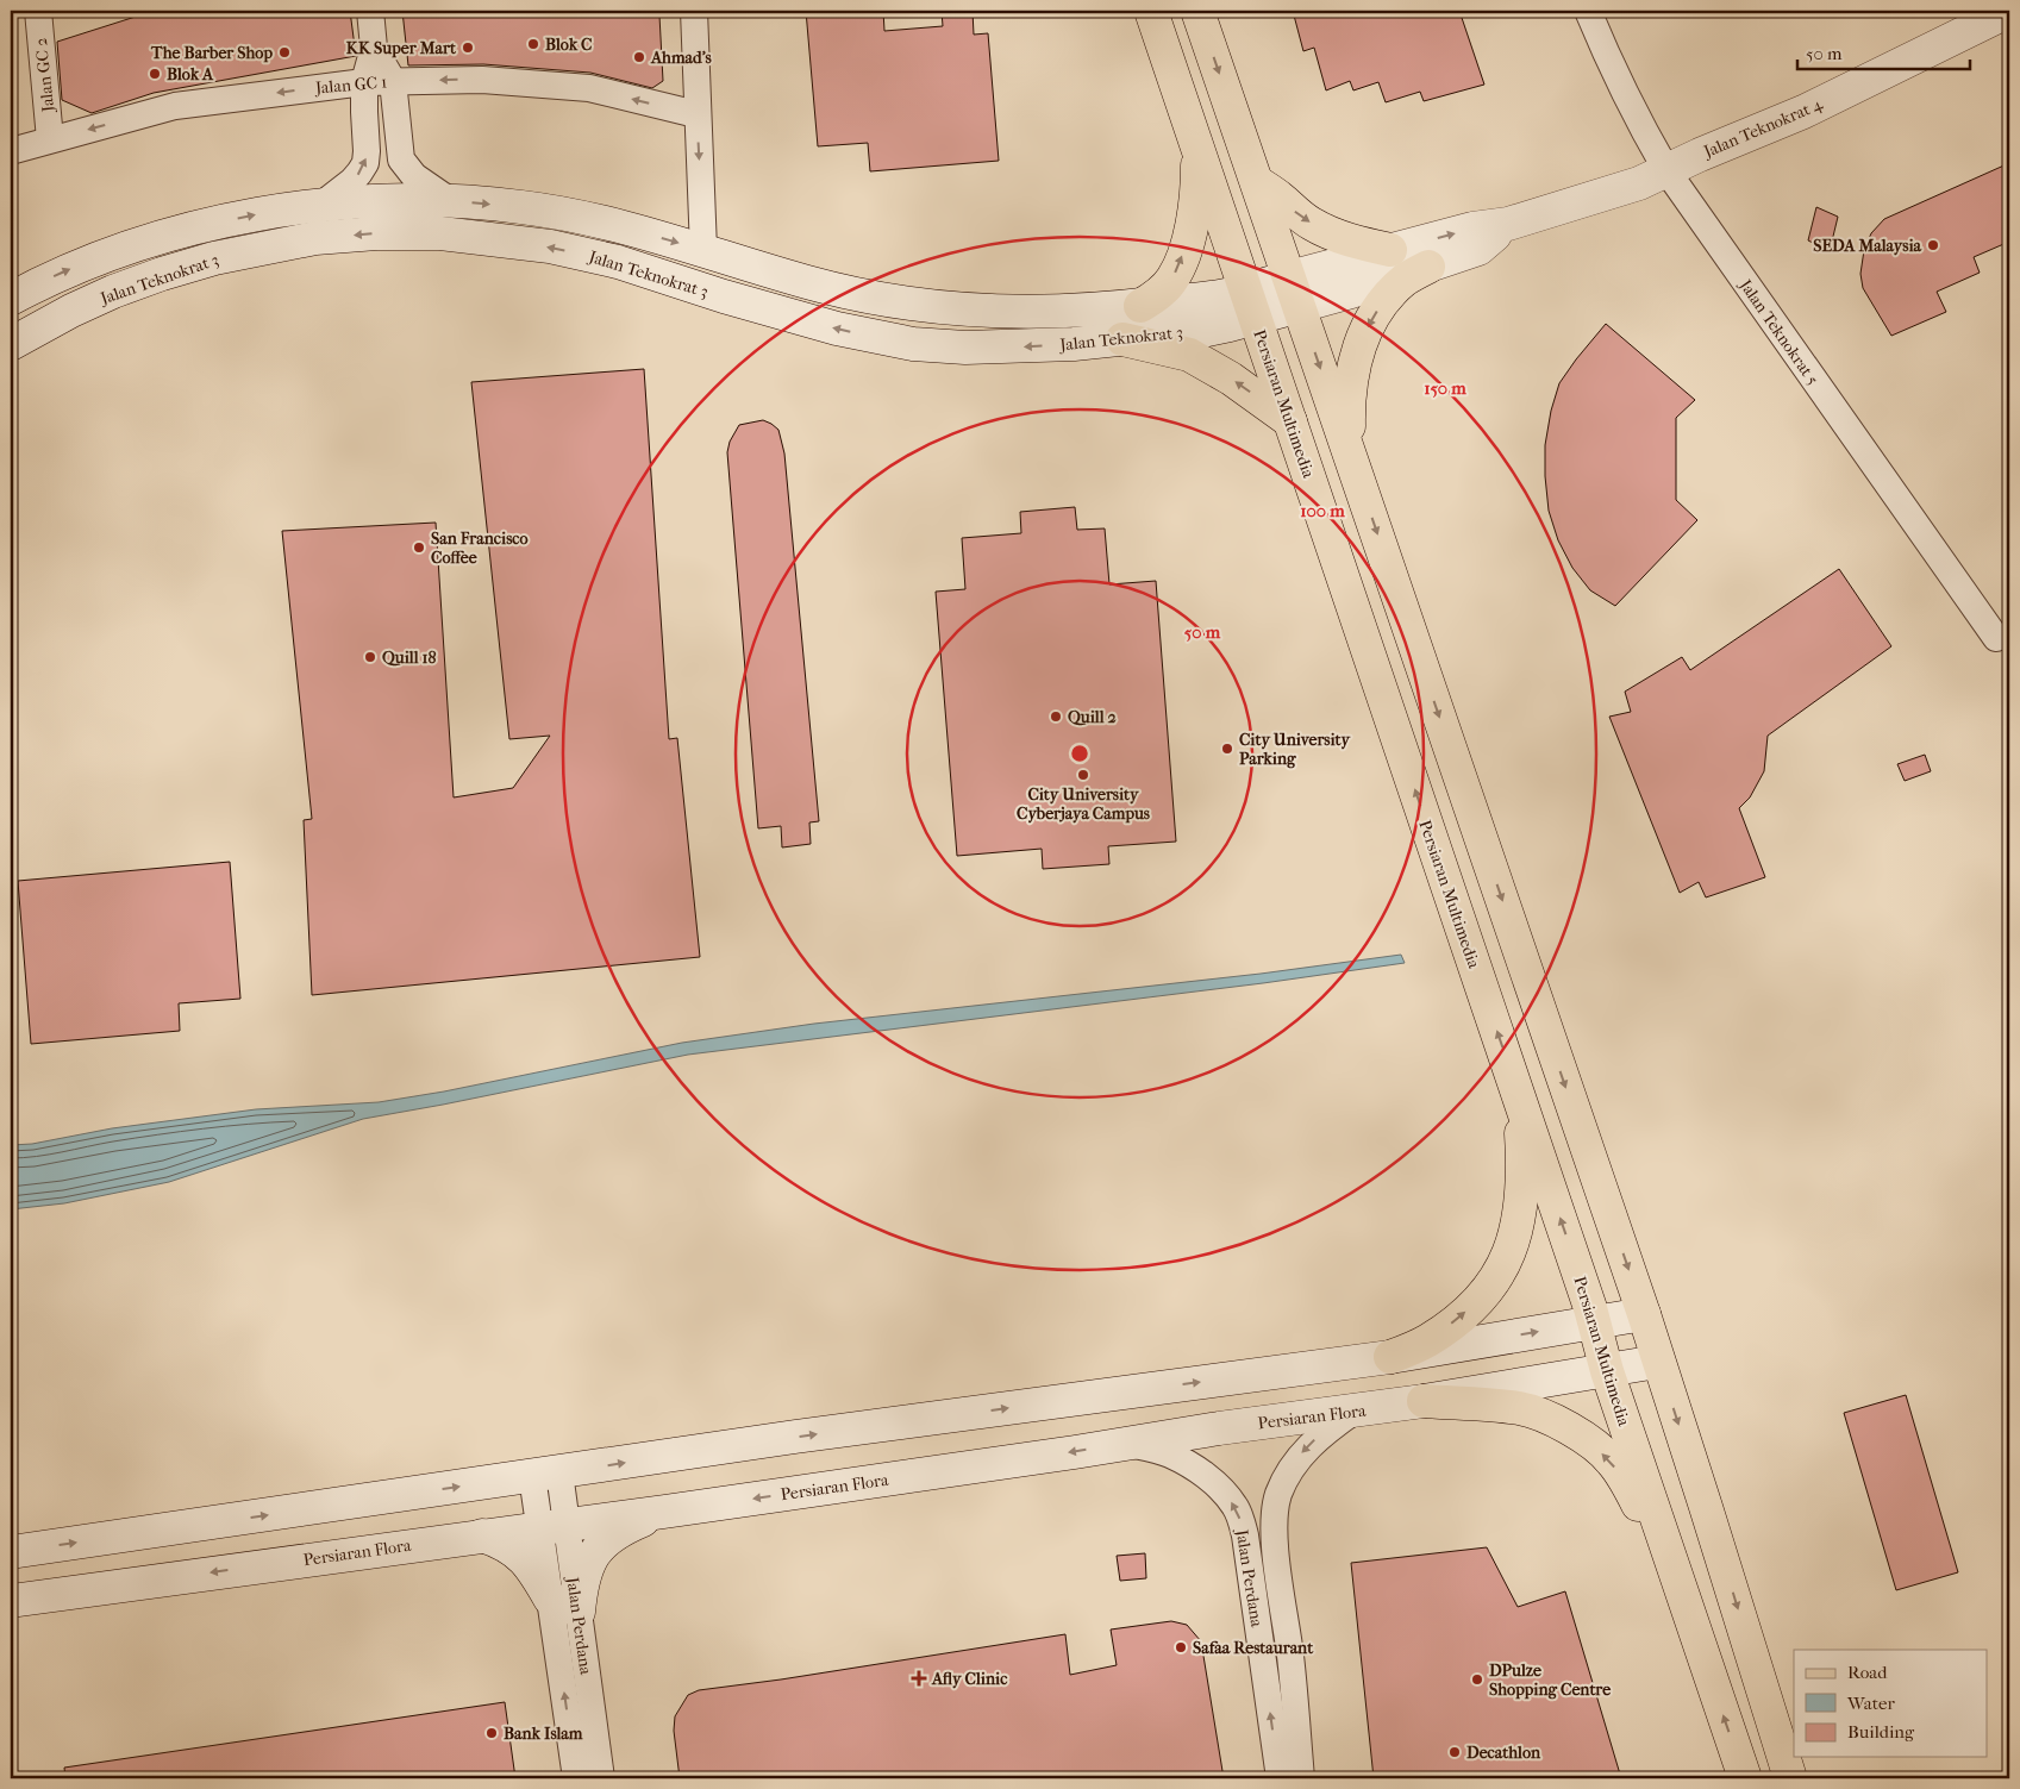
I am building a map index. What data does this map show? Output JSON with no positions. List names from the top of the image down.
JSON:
{
  "streets": {
    "main road": [
      "Jalan Teknokrat 4",
      "Jalan Teknokrat 3",
      "Persiaran Multimedia",
      "Persiaran Flora"
    ],
    "street": [
      "Jalan GC 2",
      "Jalan GC 1",
      "Jalan Teknokrat 5",
      "Jalan Perdana"
    ]
  },
  "crossings": [
    ["Jalan GC 2", "Jalan GC 1"],
    ["Jalan Teknokrat 4", "Jalan Teknokrat 3"],
    ["Jalan Teknokrat 4", "Jalan Teknokrat 5"],
    ["Jalan Teknokrat 4", "Persiaran Multimedia"],
    ["Jalan Teknokrat 3", "Persiaran Multimedia"],
    ["Persiaran Multimedia", "Persiaran Flora"],
    ["Persiaran Flora", "Jalan Perdana"]
  ],
  "one_way": ["Jalan GC 1"],
  "places": {
    "other": [
      "Blok C",
      "KK Super Mart",
      "The Barber Shop",
      "Ahmad's",
      "Blok A",
      "SEDA Malaysia",
      "San Francisco Coffee",
      "Quill 18",
      "Quill 2",
      "City University Parking",
      "City University Cyberjaya Campus",
      "Safaa Restaurant",
      "DPulze Shopping Centre",
      "Bank Islam",
      "Decathlon"
    ],
    "health": ["Afly Clinic"]
  },
  "legend": ["Road", "Water", "Building"],
  "scale_bar": "50 m",
  "rings": ["150 m", "100 m", "50 m"]
}
